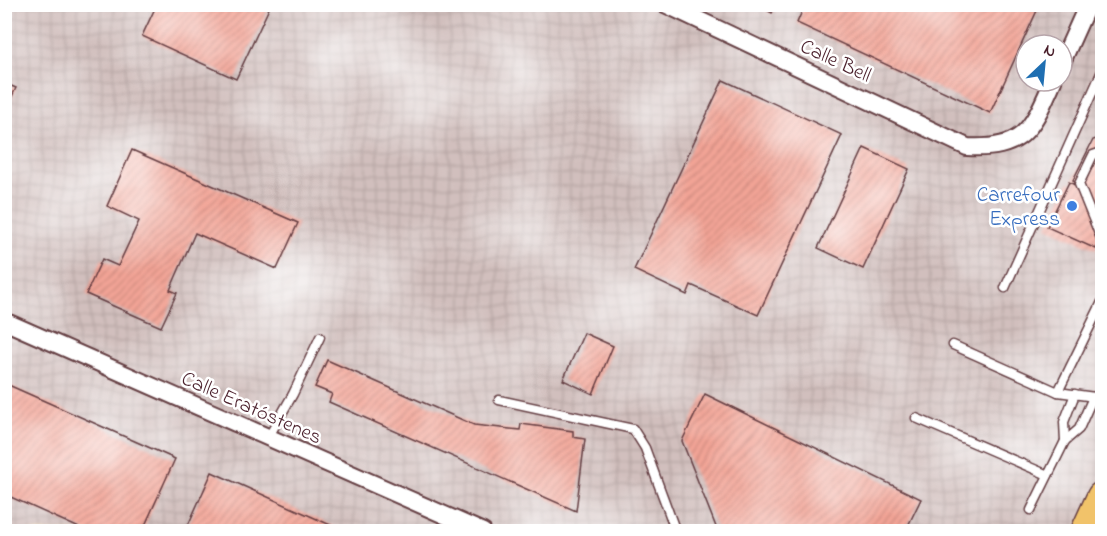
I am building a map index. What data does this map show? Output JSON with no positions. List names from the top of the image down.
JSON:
{
  "streets": {
    "street": ["Calle Bell", "Calle Eratóstenes"]
  },
  "places": ["Carrefour Express"],
  "north": "top right"
}
